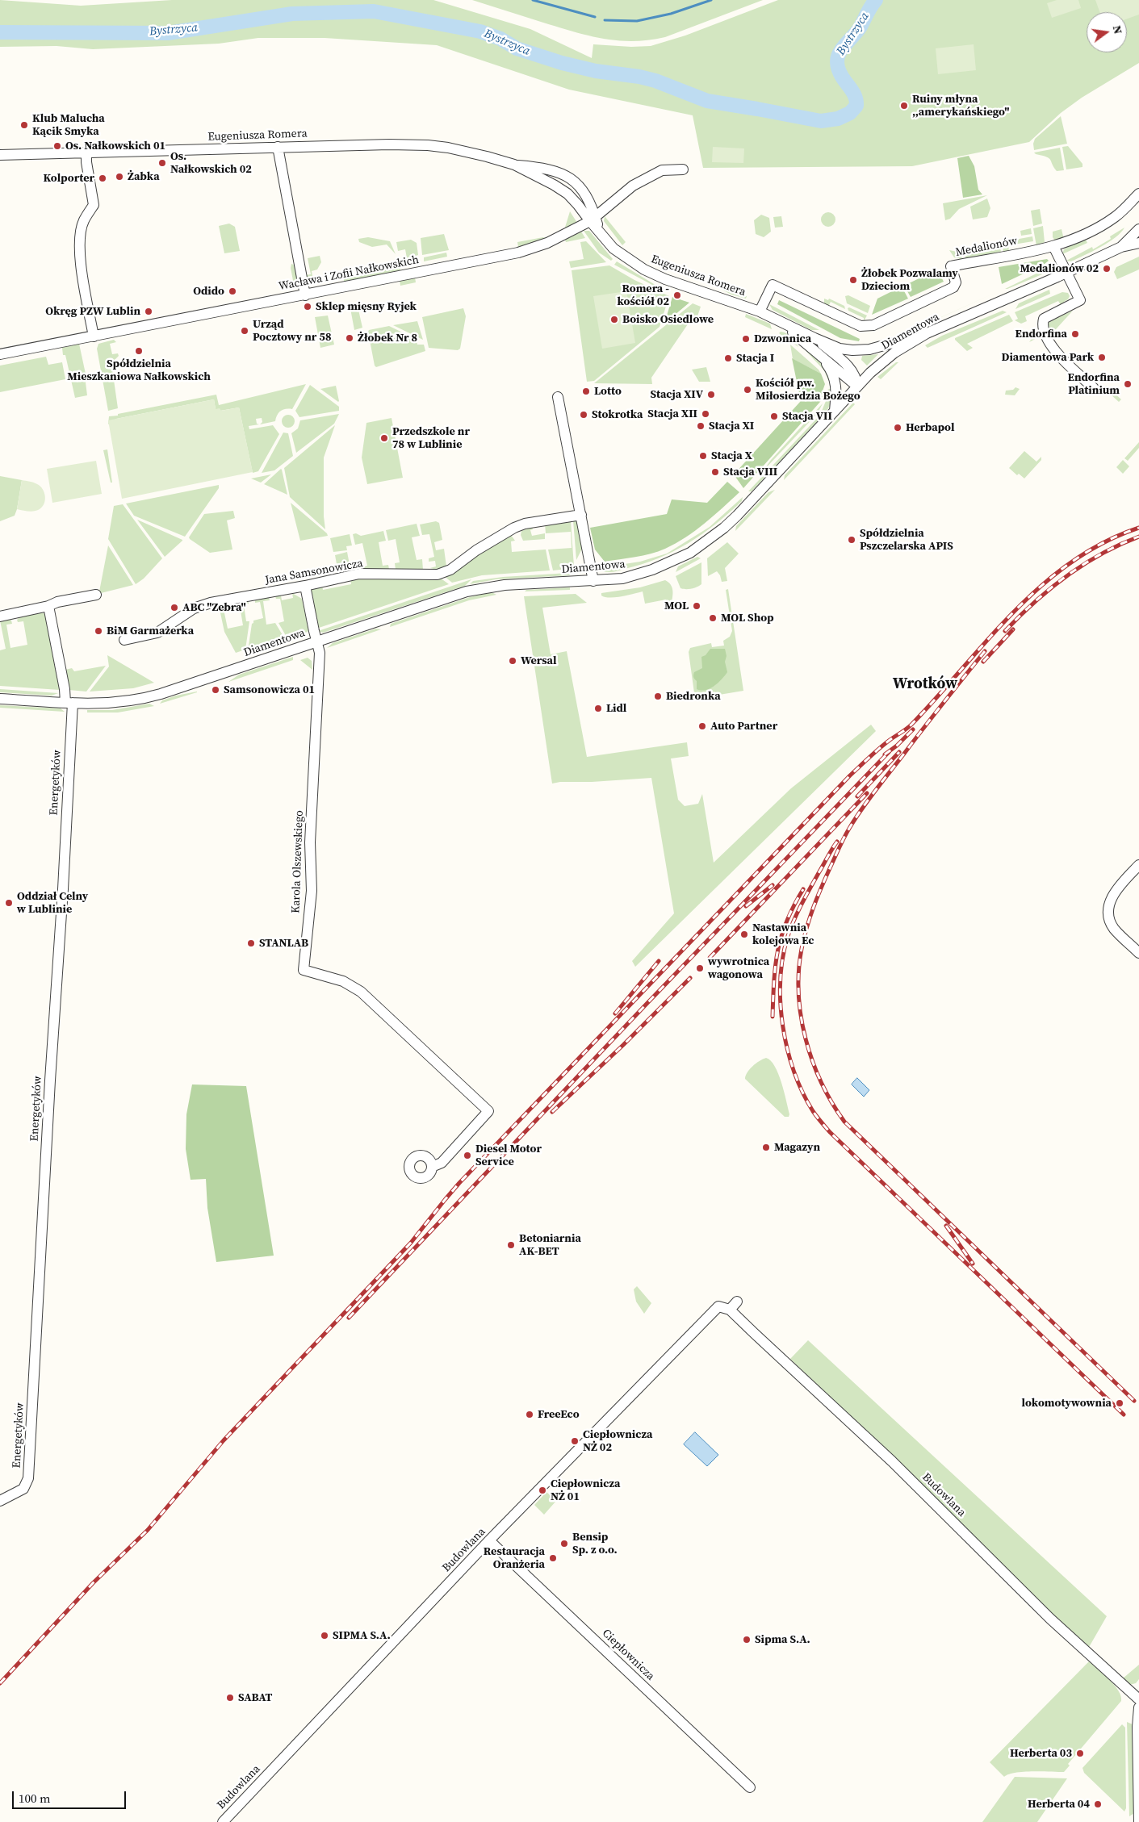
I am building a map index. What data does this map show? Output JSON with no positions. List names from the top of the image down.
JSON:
{
  "streets": {
    "street": [
      "Eugeniusza Romera",
      "Medalionów",
      "Wacława i Zofii Nałkowskich",
      "Diamentowa",
      "Jana Samsonowicza",
      "Energetyków",
      "Karola Olszewskiego",
      "Budowlana",
      "Ciepłownicza"
    ]
  },
  "crossings": [
    ["Eugeniusza Romera", "Medalionów"],
    ["Eugeniusza Romera", "Wacława i Zofii Nałkowskich"],
    ["Eugeniusza Romera", "Diamentowa"],
    ["Diamentowa", "Energetyków"],
    ["Diamentowa", "Karola Olszewskiego"],
    ["Budowlana", "Ciepłownicza"]
  ],
  "districts": ["Wrotków"],
  "water": ["Bystrzyca"],
  "places": [
    "Ruiny młyna ,,amerykańskiego\"",
    "Klub Malucha Kącik Smyka",
    "Os. Nałkowskich 01",
    "Os. Nałkowskich 02",
    "Żabka",
    "Kolporter",
    "Medalionów 02",
    "Żłobek Pozwalamy Dzieciom",
    "Odido",
    "Romera - kościół 02",
    "Sklep mięsny Ryjek",
    "Okręg PZW Lublin",
    "Boisko Osiedlowe",
    "Urząd Pocztowy nr 58",
    "Endorfina",
    "Żłobek Nr 8",
    "Dzwonnica",
    "Spółdzielnia Mieszkaniowa Nałkowskich",
    "Diamentowa Park",
    "Stacja I",
    "Endorfina Platinium",
    "Kościół pw. Miłosierdzia Bożego",
    "Lotto",
    "Stacja XIV",
    "Stacja XII",
    "Stokrotka",
    "Stacja VII",
    "Stacja XI",
    "Herbapol",
    "Przedszkole nr 78 w Lublinie",
    "Stacja X",
    "Stacja VIII",
    "Spółdzielnia Pszczelarska APIS",
    "MOL",
    "ABC \"Zebra\"",
    "MOL Shop",
    "BiM Garmażerka",
    "Wersal",
    "Samsonowicza 01",
    "Biedronka",
    "Lidl",
    "Auto Partner",
    "Oddział Celny w Lublinie",
    "Nastawnia kolejowa Ec",
    "STANLAB",
    "wywrotnica wagonowa",
    "Magazyn",
    "Diesel Motor Service",
    "Betoniarnia AK-BET",
    "lokomotywownia",
    "FreeEco",
    "Ciepłownicza NŻ 02",
    "Ciepłownicza NŻ 01",
    "Bensip Sp. z o.o.",
    "Restauracja Oranżeria",
    "SIPMA S.A.",
    "Sipma S.A.",
    "SABAT",
    "Herberta 03",
    "Herberta 04"
  ],
  "scale_bar": "100 m",
  "north": "right"
}
